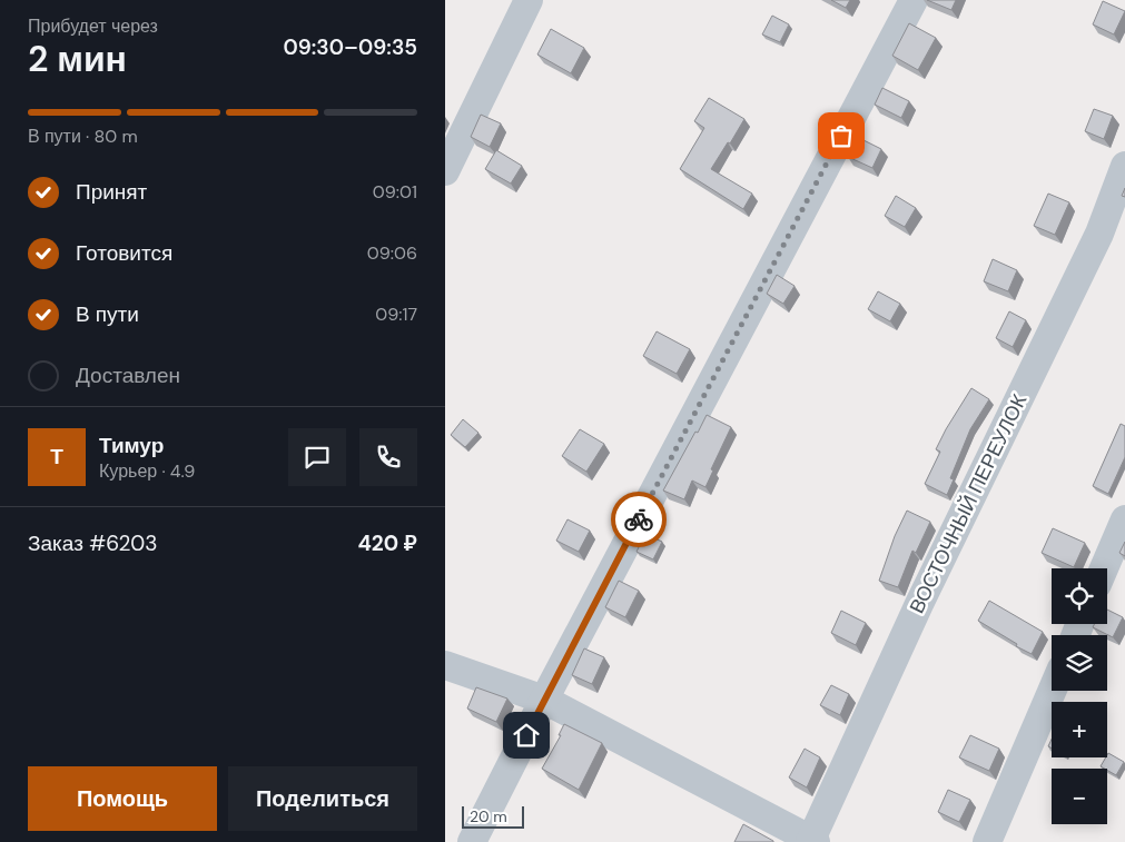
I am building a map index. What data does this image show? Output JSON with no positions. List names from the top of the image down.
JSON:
{
  "streets": {
    "street": ["ВОСТОЧНЫЙ ПЕРЕУЛОК"]
  },
  "scale_bar": "20 m",
  "page": {
    "heading": ["2 мин", "Прибудет через", "09:30–09:35"],
    "panel": [
      "Тимур",
      "Курьер · 4.9",
      "Заказ #6203",
      "420 ₽"
    ],
    "bar": "В пути · 80 m",
    "list": [
      ["Принят", "09:01"],
      ["Готовится", "09:06"],
      ["В пути", "09:17"],
      "Доставлен"
    ],
    "round": "Т",
    "map_buttons": ["+", "−"],
    "buttons": ["Помощь", "Поделиться"],
    "scale": "20 m"
  }
}
